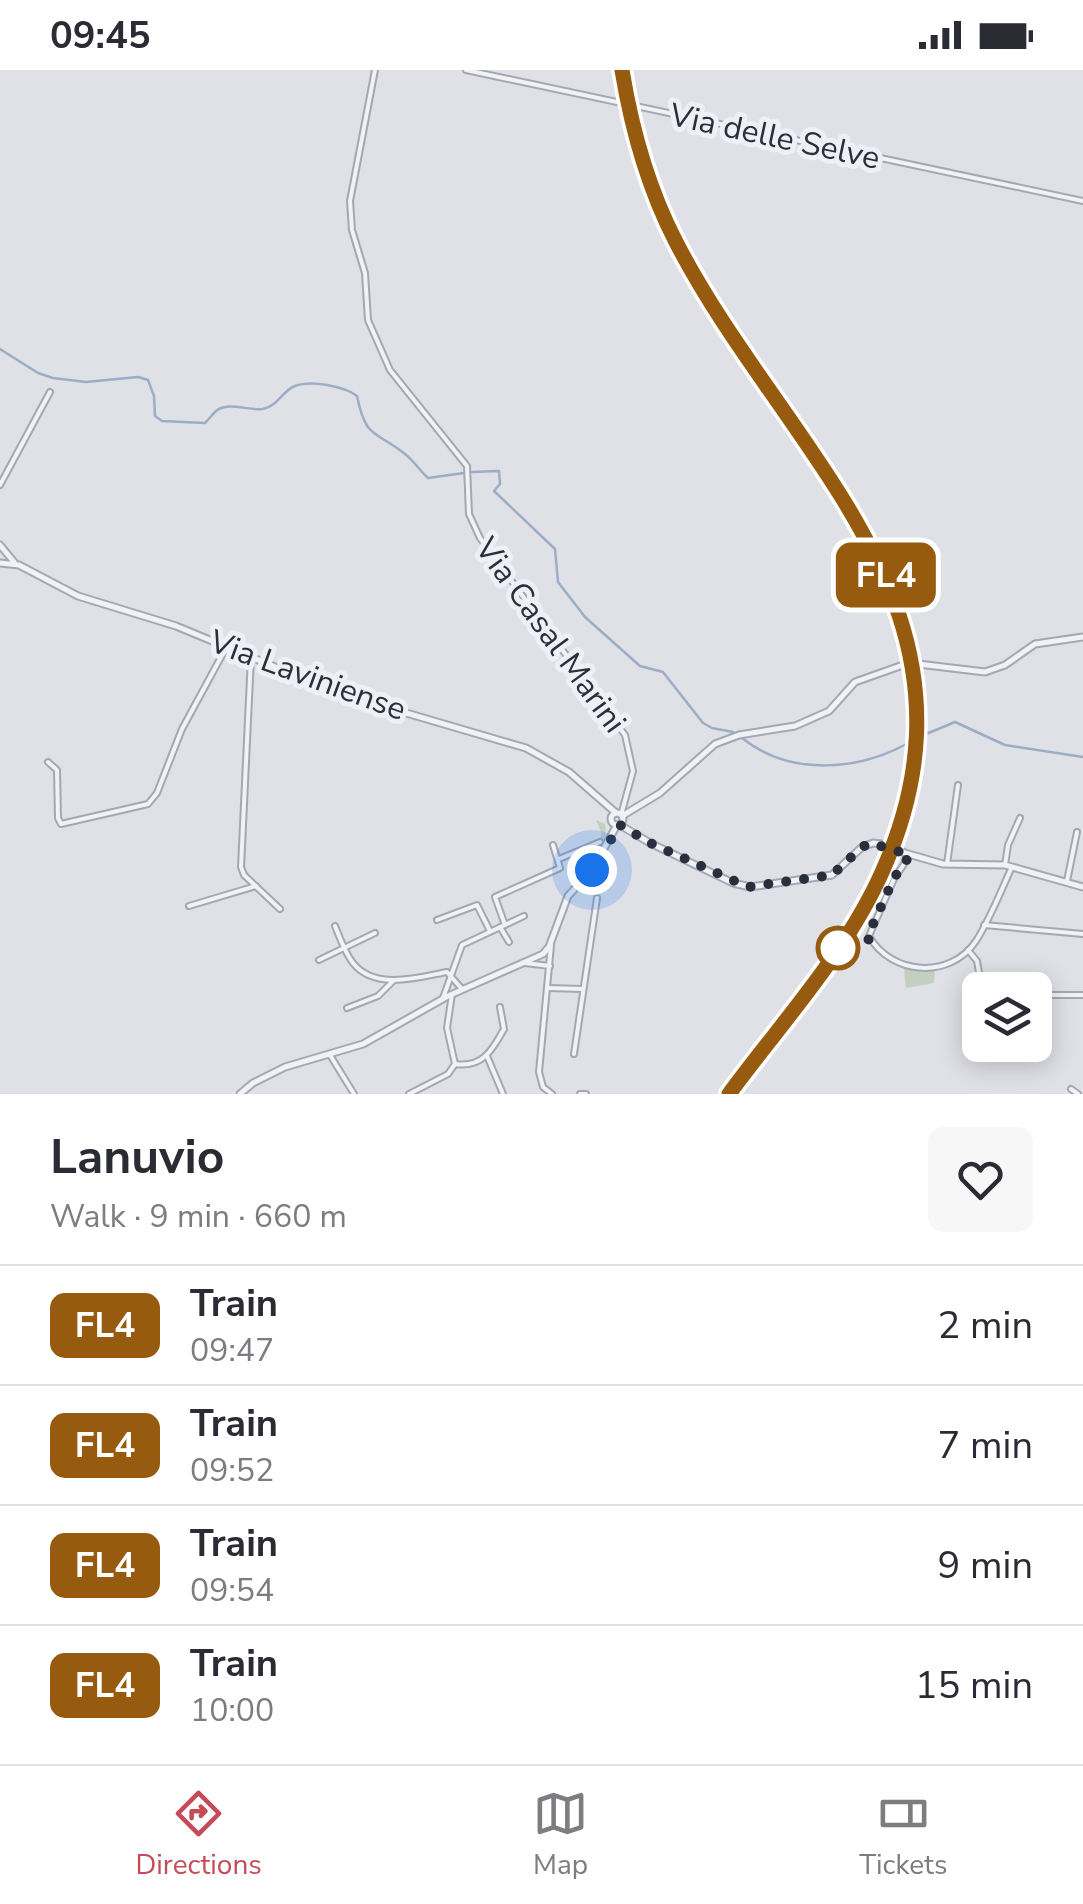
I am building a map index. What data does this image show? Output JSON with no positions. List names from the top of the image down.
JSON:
{
  "streets": {
    "street": ["Via delle Selve", "Via Casal Marini", "Via Laviniense"]
  },
  "crossings": [
    ["Via Casal Marini", "Via Laviniense"]
  ],
  "page": {
    "status": "09:45",
    "on_map": "FL4",
    "heading": ["Lanuvio", "Walk · 9 min · 660 m"],
    "list": [
      {
        "mark": "FL4",
        "name": "Train",
        "note": "09:47",
        "value": "2 min"
      },
      {
        "mark": "FL4",
        "name": "Train",
        "note": "09:52",
        "value": "7 min"
      },
      {
        "mark": "FL4",
        "name": "Train",
        "note": "09:54",
        "value": "9 min"
      },
      {
        "mark": "FL4",
        "name": "Train",
        "note": "10:00",
        "value": "15 min"
      }
    ],
    "tabs": ["Directions", "Map", "Tickets"]
  }
}
